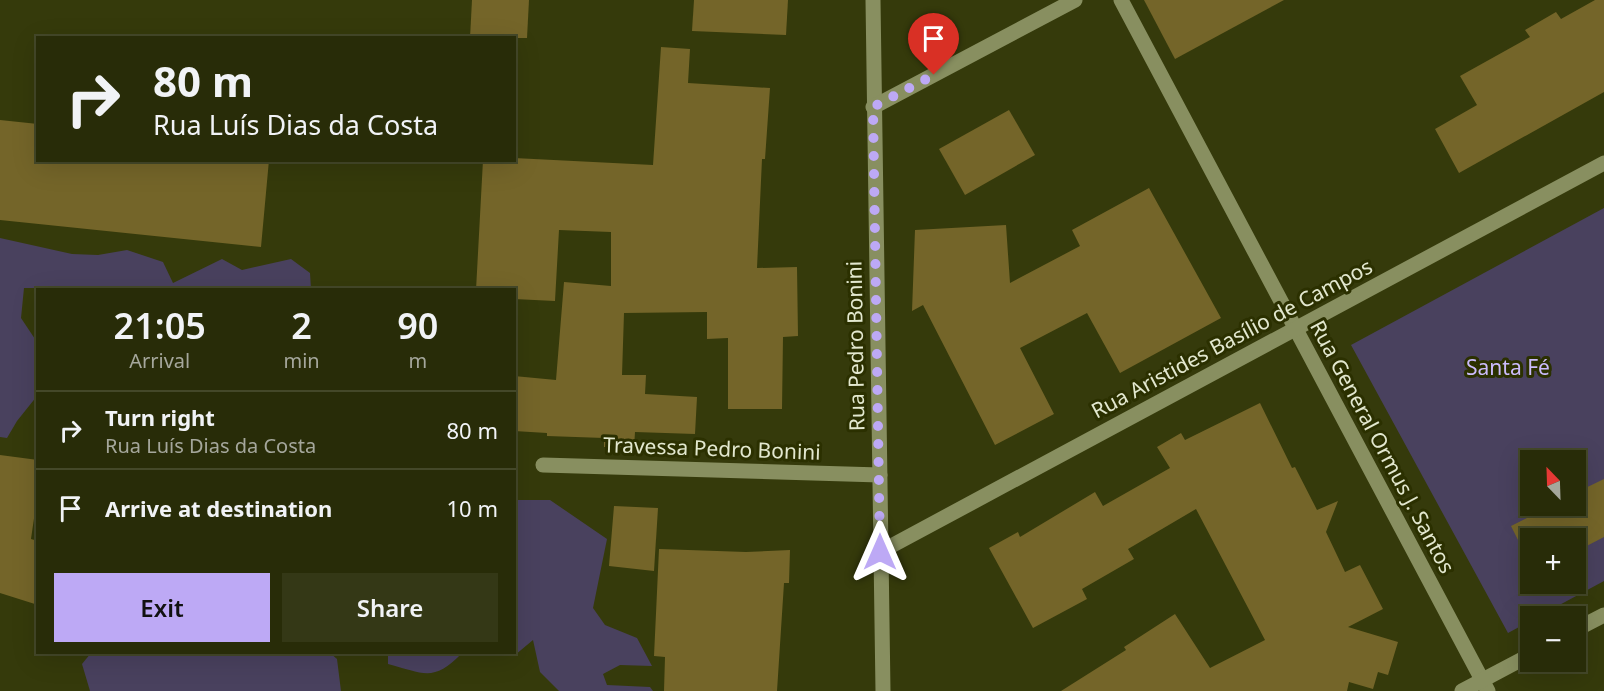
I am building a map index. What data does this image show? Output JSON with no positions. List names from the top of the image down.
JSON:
{
  "streets": {
    "street": [
      "Rua Aristides Basílio de Campos",
      "Rua Pedro Bonini",
      "Rua General Ormus J. Santos",
      "Travessa Pedro Bonini"
    ]
  },
  "crossings": [
    ["Rua Aristides Basílio de Campos", "Rua Pedro Bonini"],
    ["Rua Aristides Basílio de Campos", "Rua General Ormus J. Santos"],
    ["Rua Pedro Bonini", "Travessa Pedro Bonini"]
  ],
  "parks": ["Santa Fé"],
  "north": "top left",
  "page": {
    "turn": ["80 m", "Rua Luís Dias da Costa"],
    "eta": [
      "21:05",
      "Arrival",
      "2",
      "min",
      "90",
      "m"
    ],
    "list": [
      {
        "name": "Turn right",
        "note": "Rua Luís Dias da Costa",
        "value": "80 m"
      },
      {
        "name": "Arrive at destination",
        "value": "10 m"
      }
    ],
    "map_buttons": ["+", "−"],
    "buttons": ["Exit", "Share"]
  }
}
